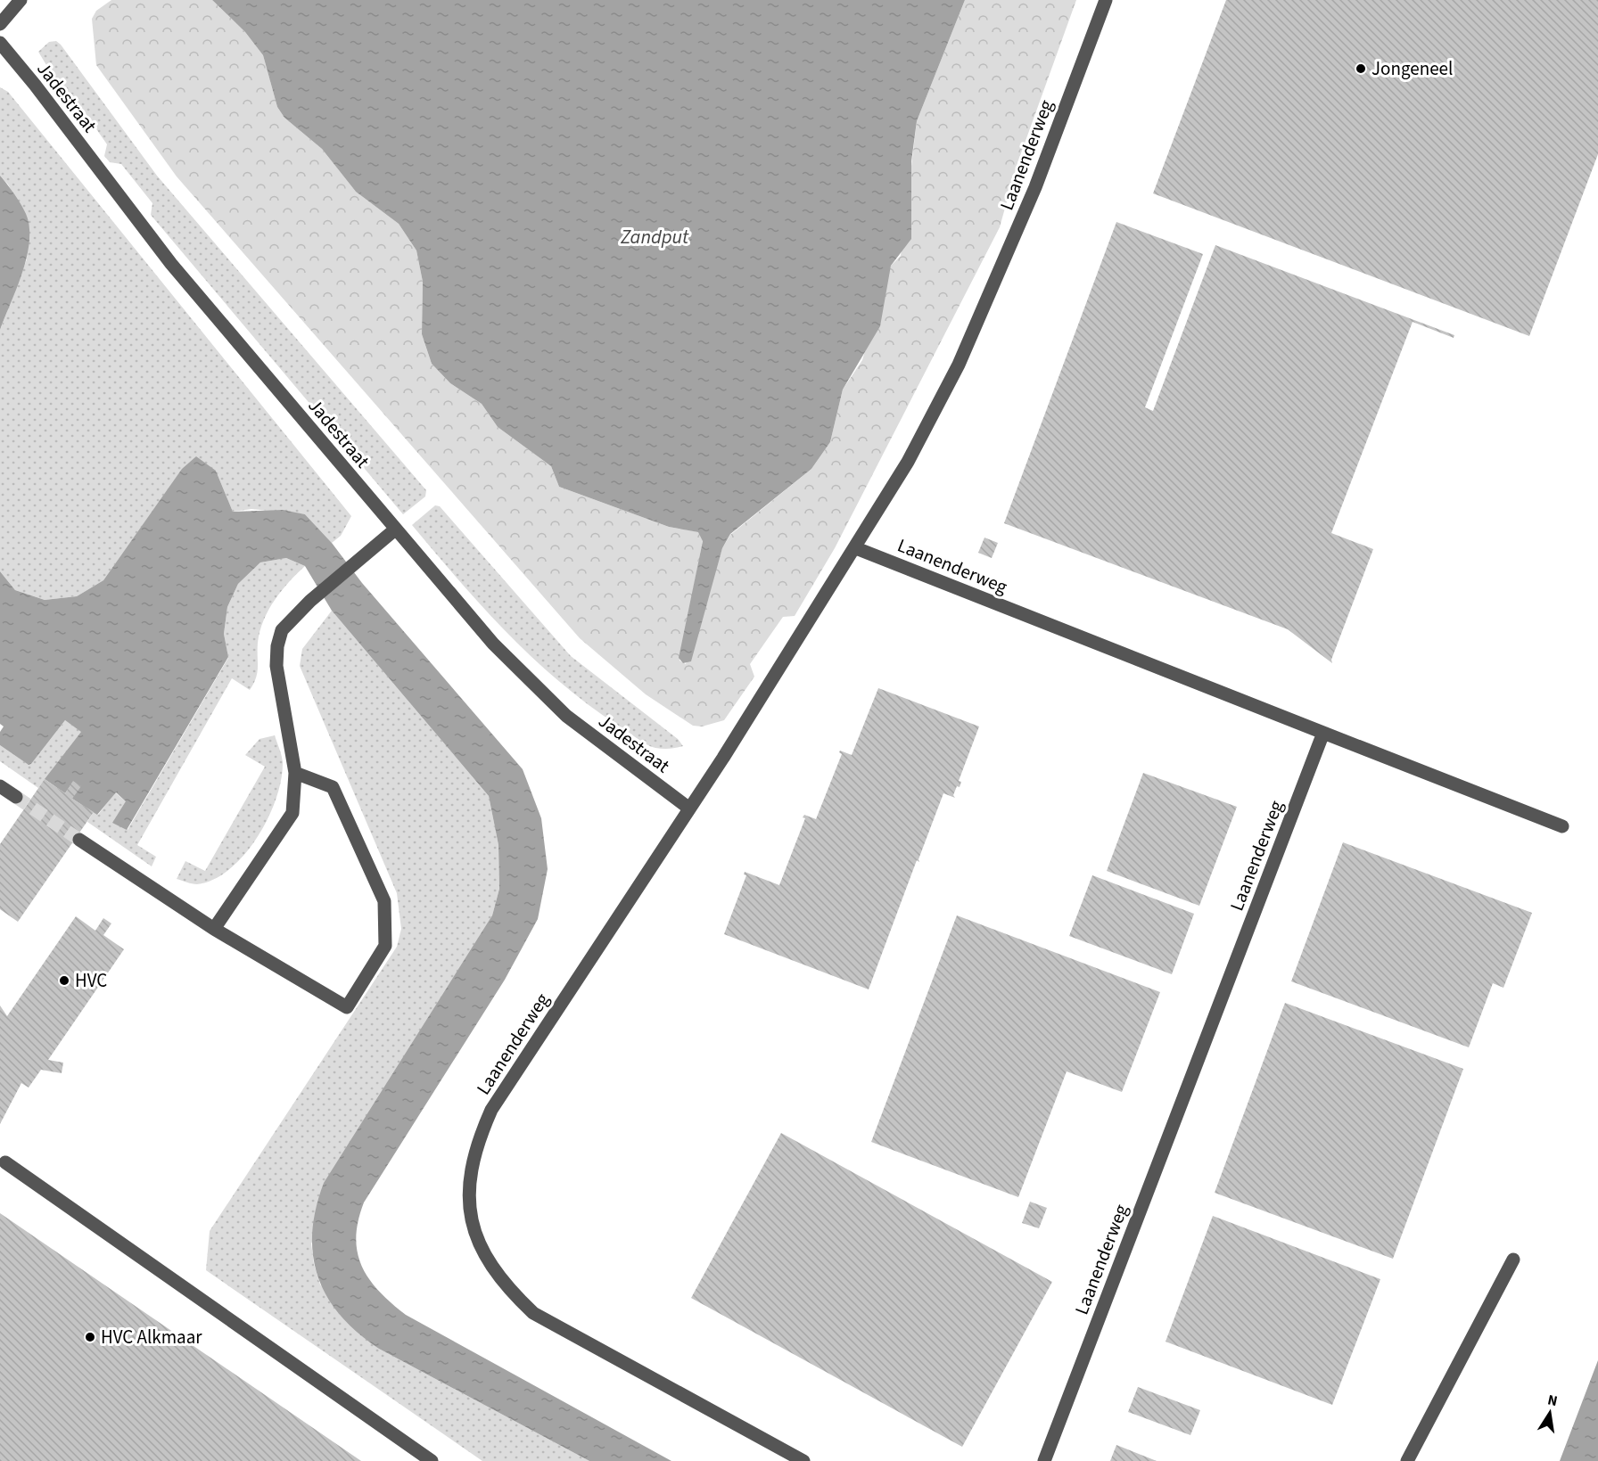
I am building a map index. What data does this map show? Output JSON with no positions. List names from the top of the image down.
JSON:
{
  "streets": {
    "street": ["Jadestraat", "Laanenderweg"]
  },
  "crossings": [
    ["Jadestraat", "Laanenderweg"]
  ],
  "water": ["Zandput"],
  "places": ["Jongeneel", "HVC", "HVC Alkmaar"],
  "north": "top"
}
